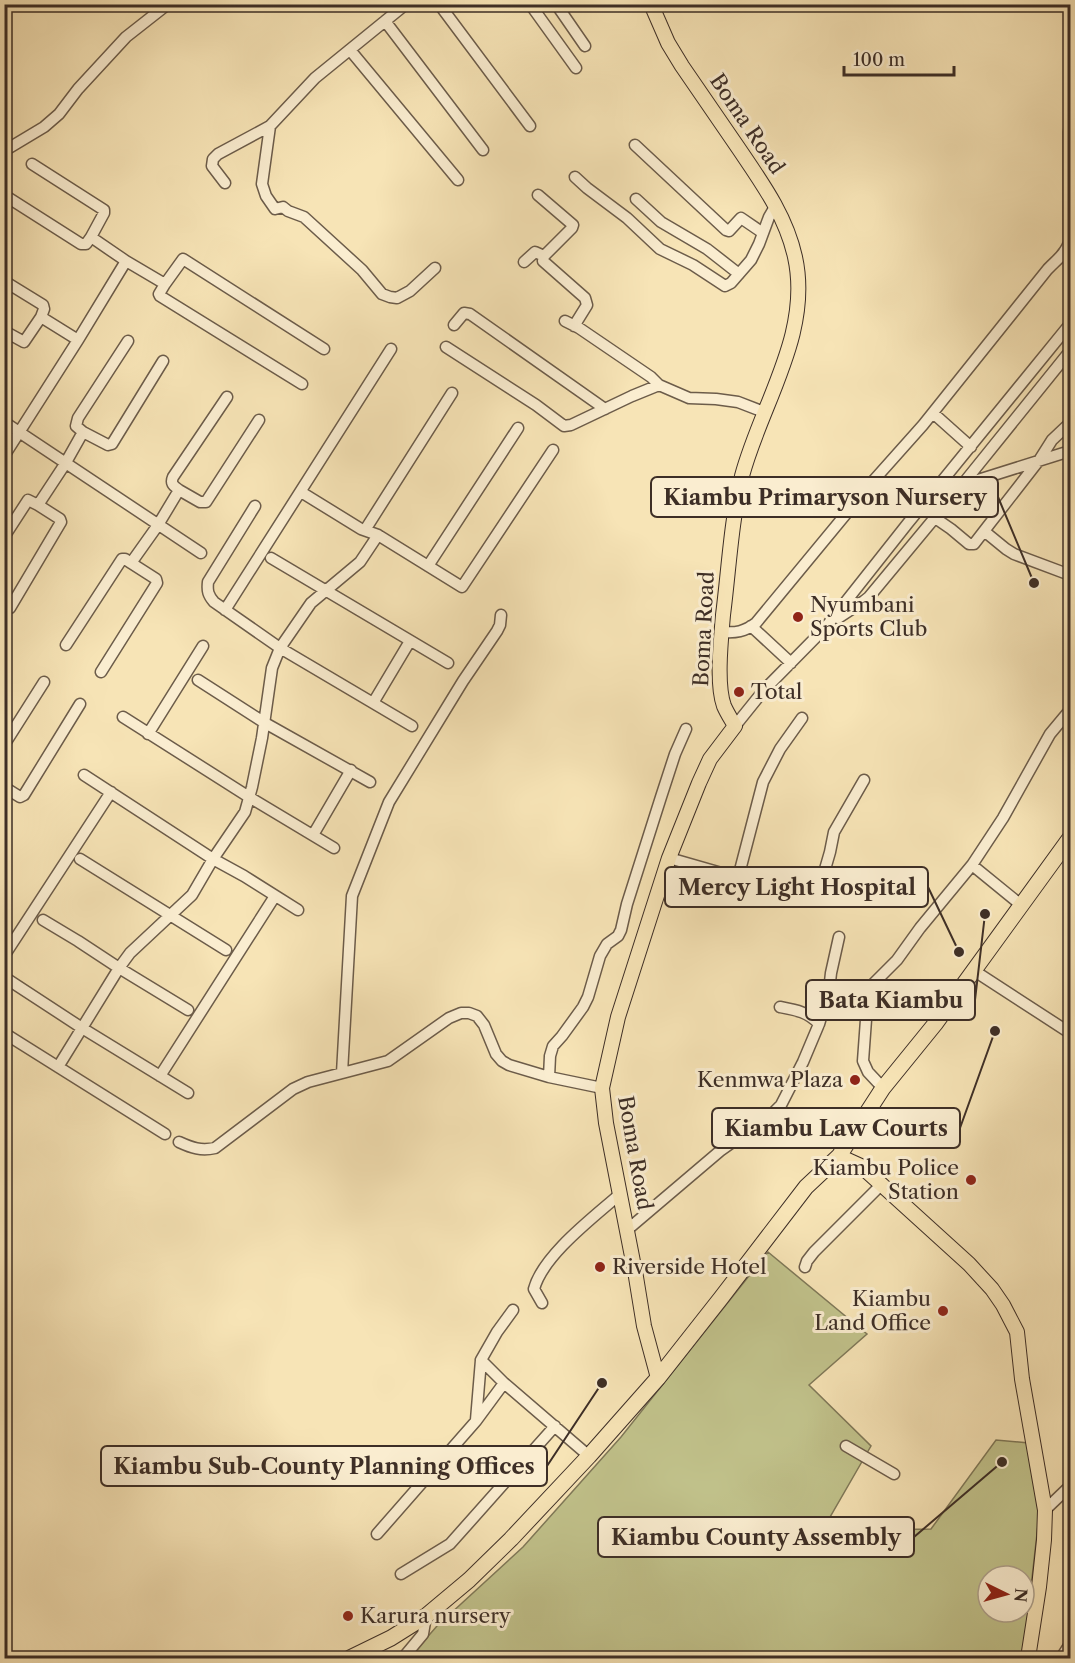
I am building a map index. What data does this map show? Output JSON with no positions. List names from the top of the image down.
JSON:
{
  "streets": {
    "main road": ["Boma Road"]
  },
  "places": [
    "Kiambu Primaryson Nursery",
    "Nyumbani Sports Club",
    "Total",
    "Bata Kiambu",
    "Mercy Light Hospital",
    "Kiambu Law Courts",
    "Kenmwa Plaza",
    "Kiambu Police Station",
    "Riverside Hotel",
    "Kiambu Land Office",
    "Kiambu Sub-County Planning Offices",
    "Kiambu County Assembly",
    "Karura nursery"
  ],
  "scale_bar": "100 m",
  "north": "right"
}
